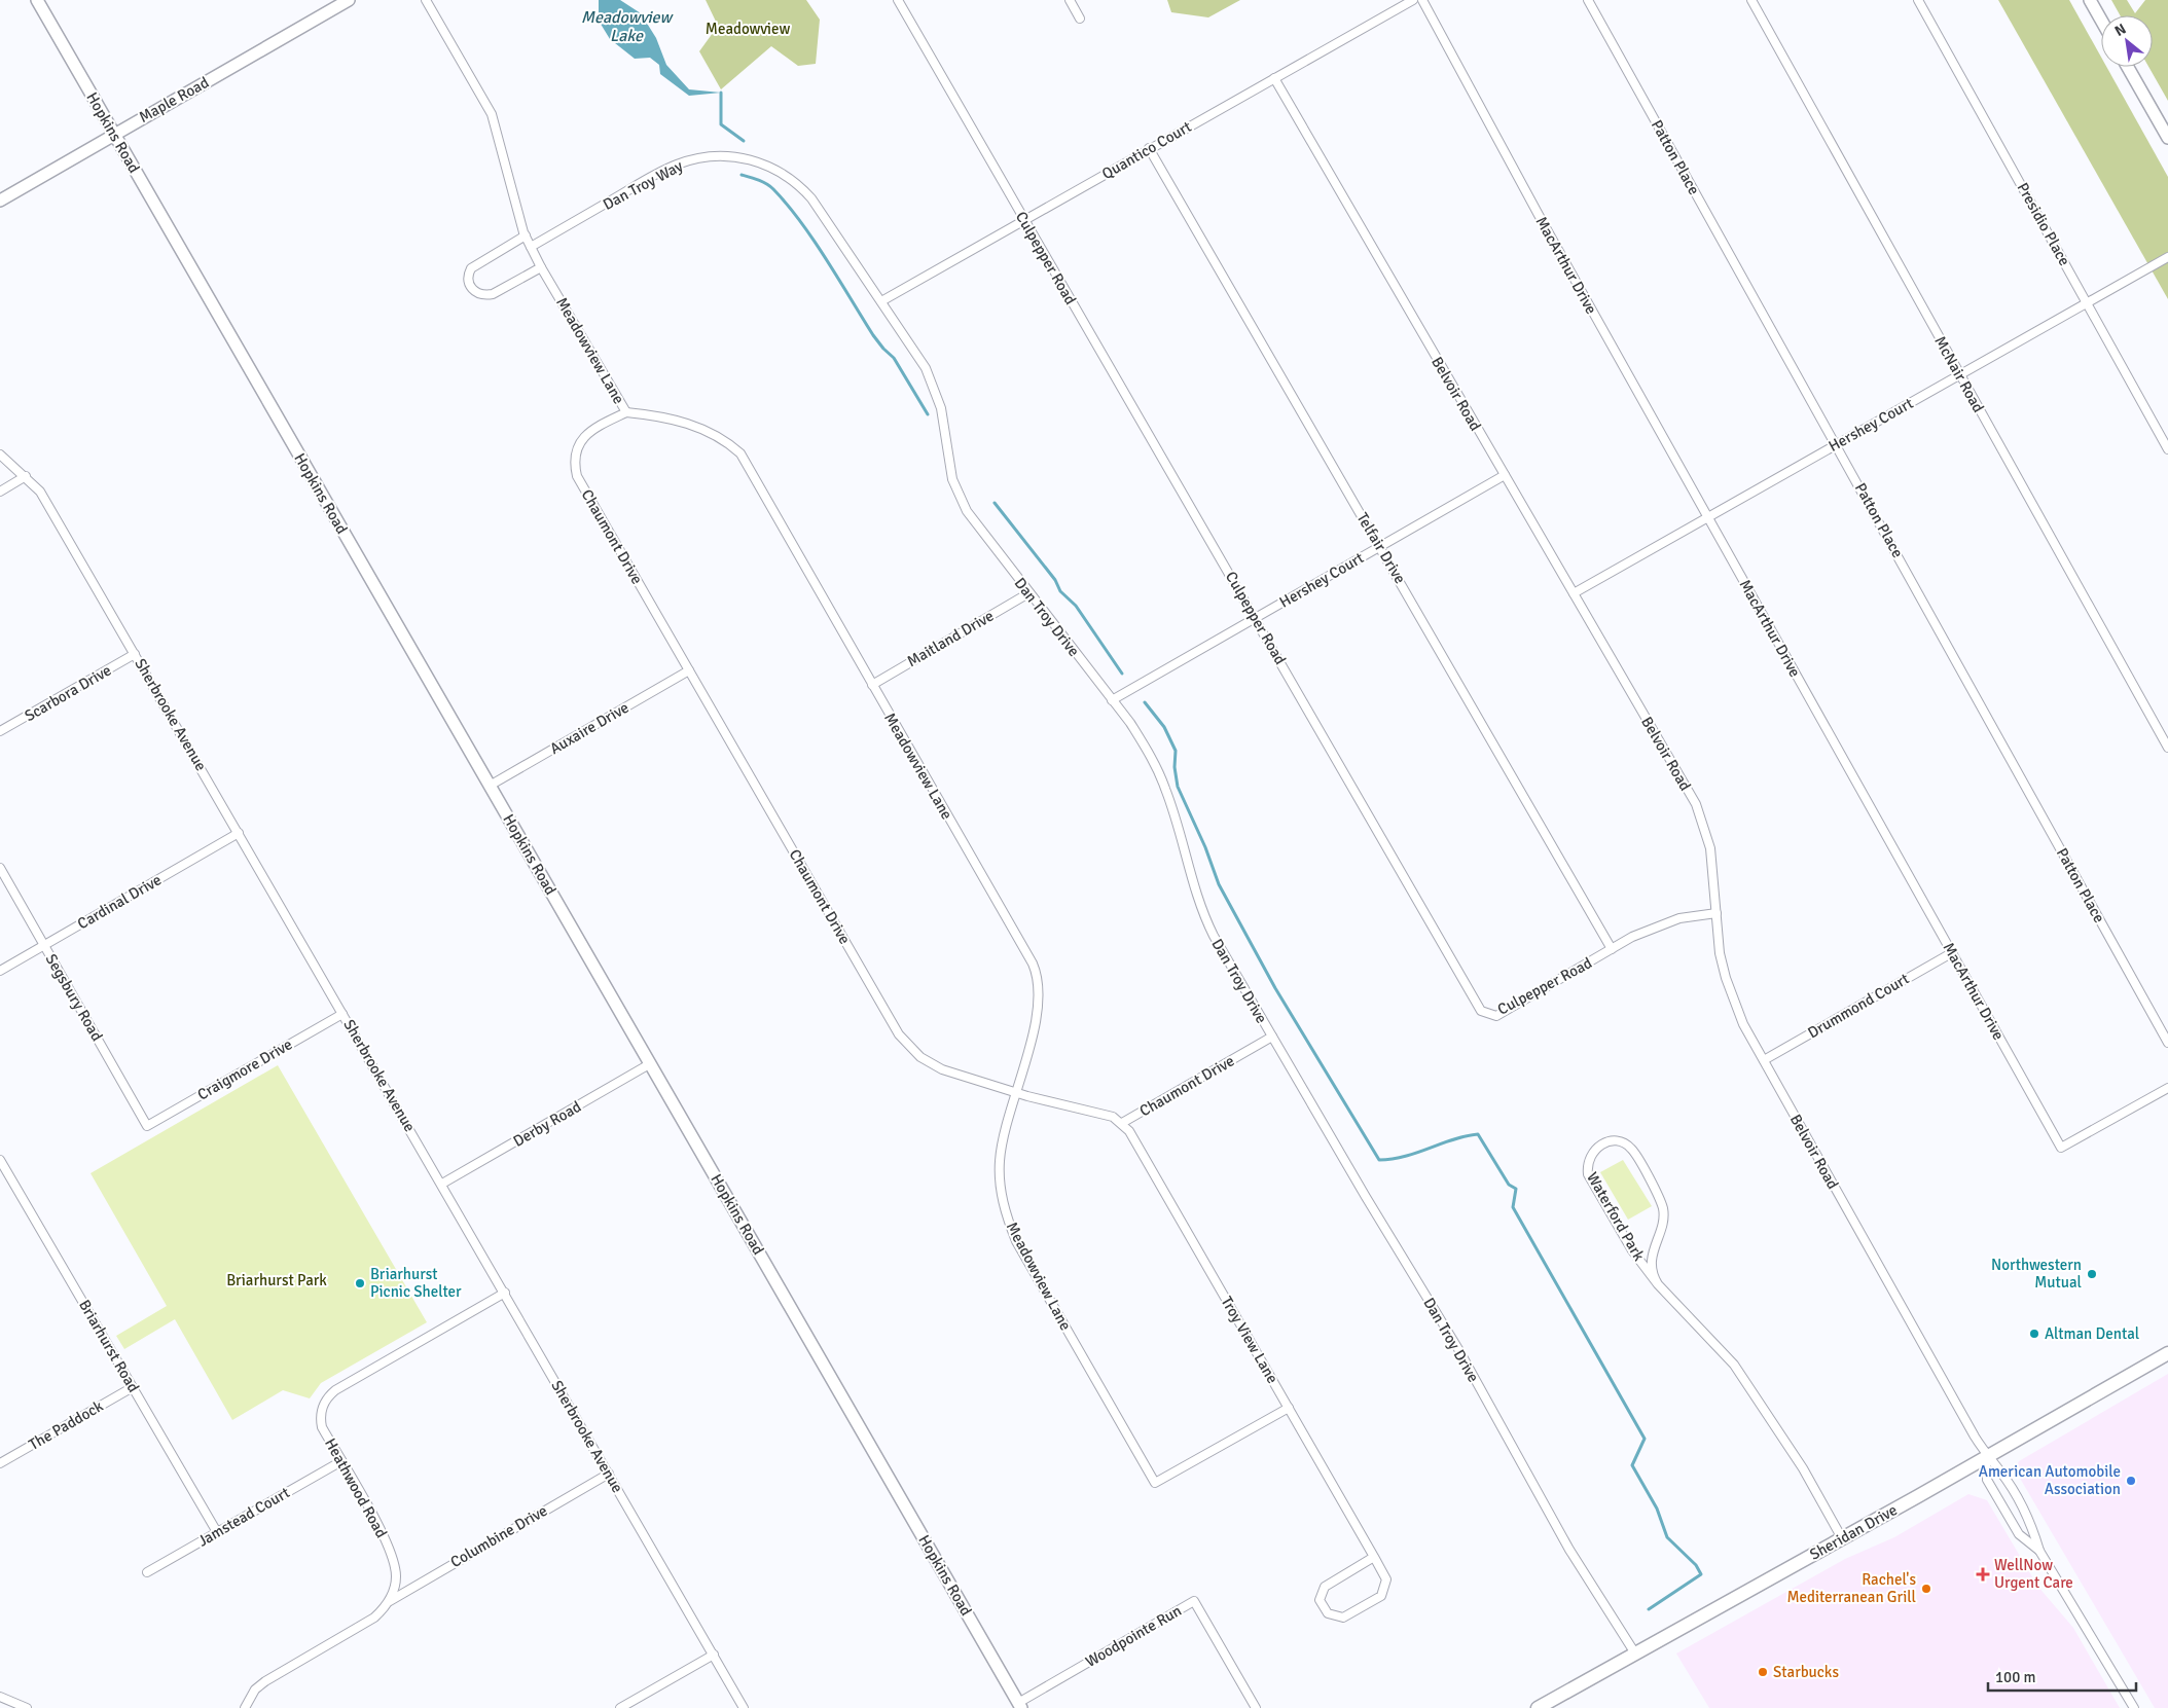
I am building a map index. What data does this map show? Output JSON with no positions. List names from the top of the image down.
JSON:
{
  "streets": {
    "main road": ["Sheridan Drive"],
    "street": [
      "Maple Road",
      "Hopkins Road",
      "Quantico Court",
      "Patton Place",
      "Dan Troy Way",
      "Presidio Place",
      "Culpepper Road",
      "MacArthur Drive",
      "Meadowview Lane",
      "McNair Road",
      "Belvoir Road",
      "Hershey Court",
      "Chaumont Drive",
      "Telfair Drive",
      "Dan Troy Drive",
      "Maitland Drive",
      "Scarbora Drive",
      "Sherbrooke Avenue",
      "Auxaire Drive",
      "Cardinal Drive",
      "Segsbury Road",
      "Drummond Court",
      "Craigmore Drive",
      "Derby Road",
      "Waterford Park",
      "Troy View Lane",
      "Briarhurst Road",
      "The Paddock",
      "Heathwood Road",
      "Jamstead Court",
      "Columbine Drive",
      "Woodpointe Run"
    ]
  },
  "crossings": [
    ["Maple Road", "Hopkins Road"],
    ["Hopkins Road", "Auxaire Drive"],
    ["Hopkins Road", "Derby Road"],
    ["Hopkins Road", "Woodpointe Run"],
    ["Quantico Court", "Dan Troy Way"],
    ["Quantico Court", "Culpepper Road"],
    ["Quantico Court", "Belvoir Road"],
    ["Quantico Court", "Telfair Drive"],
    ["Quantico Court", "Dan Troy Drive"],
    ["Patton Place", "Hershey Court"],
    ["Dan Troy Way", "Meadowview Lane"],
    ["Dan Troy Way", "Dan Troy Drive"],
    ["Presidio Place", "Hershey Court"],
    ["Culpepper Road", "Belvoir Road"],
    ["Culpepper Road", "Hershey Court"],
    ["Culpepper Road", "Telfair Drive"],
    ["MacArthur Drive", "Hershey Court"],
    ["MacArthur Drive", "Drummond Court"],
    ["Meadowview Lane", "Chaumont Drive"],
    ["Meadowview Lane", "Maitland Drive"],
    ["Meadowview Lane", "Troy View Lane"],
    ["McNair Road", "Hershey Court"],
    ["Belvoir Road", "Hershey Court"],
    ["Belvoir Road", "Drummond Court"],
    ["Belvoir Road", "Sheridan Drive"],
    ["Hershey Court", "Telfair Drive"],
    ["Hershey Court", "Dan Troy Drive"],
    ["Chaumont Drive", "Dan Troy Drive"],
    ["Chaumont Drive", "Auxaire Drive"],
    ["Chaumont Drive", "Troy View Lane"],
    ["Dan Troy Drive", "Maitland Drive"],
    ["Dan Troy Drive", "Sheridan Drive"],
    ["Scarbora Drive", "Sherbrooke Avenue"],
    ["Sherbrooke Avenue", "Cardinal Drive"],
    ["Sherbrooke Avenue", "Craigmore Drive"],
    ["Sherbrooke Avenue", "Derby Road"],
    ["Sherbrooke Avenue", "Heathwood Road"],
    ["Sherbrooke Avenue", "Columbine Drive"],
    ["Cardinal Drive", "Segsbury Road"],
    ["Segsbury Road", "Craigmore Drive"],
    ["Waterford Park", "Sheridan Drive"],
    ["Briarhurst Road", "The Paddock"],
    ["Briarhurst Road", "Jamstead Court"],
    ["Heathwood Road", "Jamstead Court"],
    ["Heathwood Road", "Columbine Drive"]
  ],
  "water": ["Meadowview Lake"],
  "parks": ["Meadowview", "Briarhurst Park"],
  "places": {
    "other": [
      "Northwestern Mutual",
      "Briarhurst Picnic Shelter",
      "Altman Dental",
      "American Automobile Association",
      "Rachel's Mediterranean Grill",
      "Starbucks"
    ],
    "health": ["WellNow Urgent Care"]
  },
  "scale_bar": "100 m",
  "north": "top left"
}
